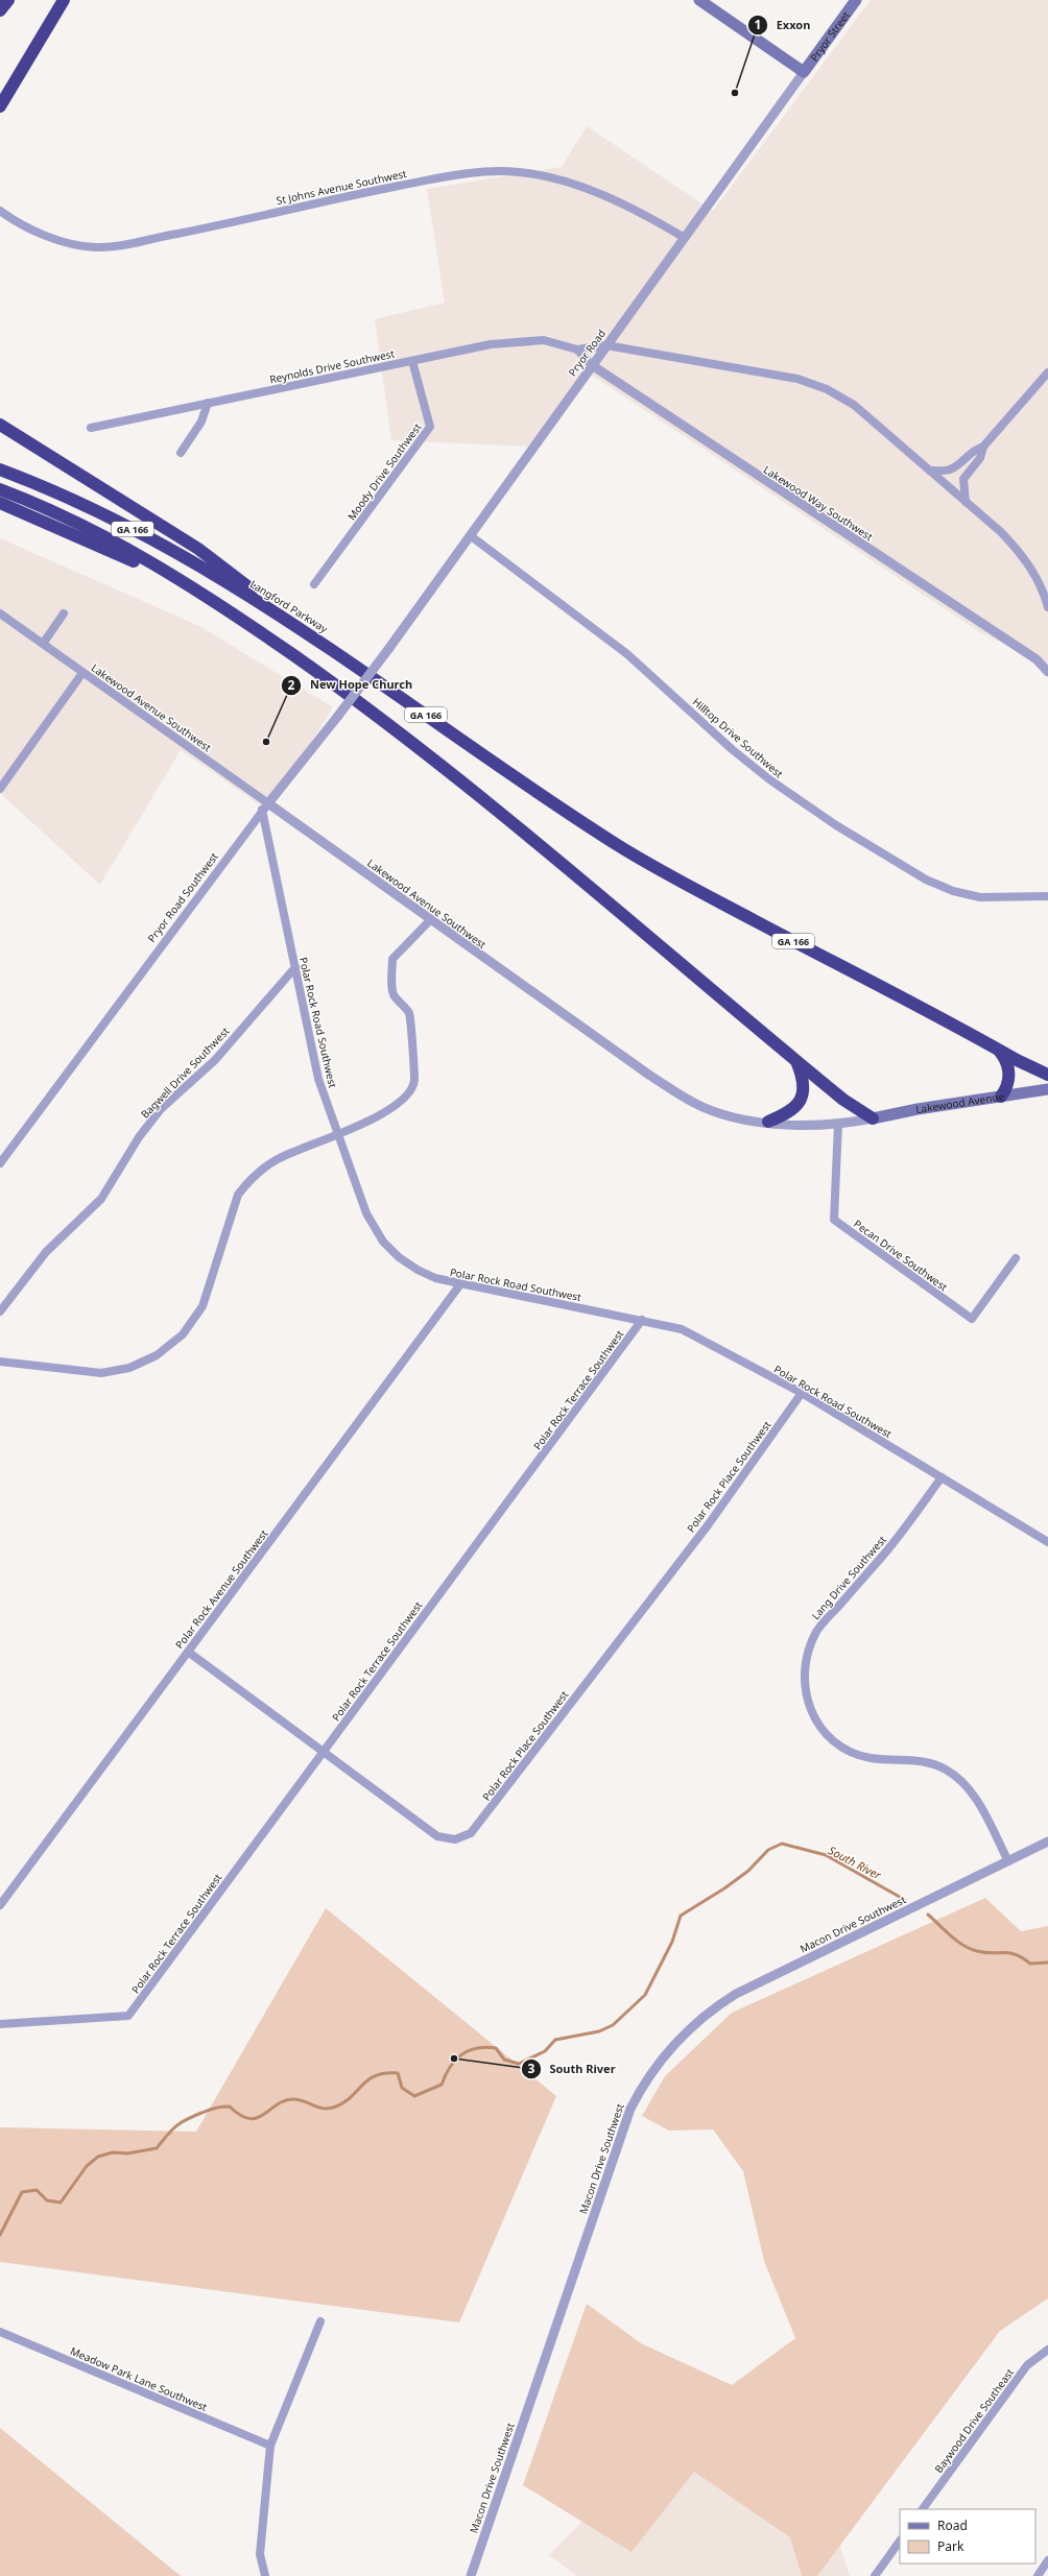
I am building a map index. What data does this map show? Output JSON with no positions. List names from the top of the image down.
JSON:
{
  "streets": {
    "highway": ["GA 166", "Langford Parkway"],
    "main road": ["Pryor Street", "Lakewood Avenue"],
    "street": [
      "St Johns Avenue Southwest",
      "Pryor Road",
      "Reynolds Drive Southwest",
      "Moody Drive Southwest",
      "Lakewood Way Southwest",
      "Lakewood Avenue Southwest",
      "Hilltop Drive Southwest",
      "Pryor Road Southwest",
      "Polar Rock Road Southwest",
      "Bagwell Drive Southwest",
      "Pecan Drive Southwest",
      "Polar Rock Terrace Southwest",
      "Polar Rock Place Southwest",
      "Lang Drive Southwest",
      "Polar Rock Avenue Southwest",
      "Macon Drive Southwest",
      "Meadow Park Lane Southwest",
      "Baywood Drive Southeast"
    ]
  },
  "crossings": [
    ["Pryor Street", "Pryor Road"],
    ["St Johns Avenue Southwest", "Pryor Road"],
    ["Pryor Road", "Lakewood Way Southwest"],
    ["Pryor Road", "Hilltop Drive Southwest"],
    ["Pryor Road", "Pryor Road Southwest"],
    ["Reynolds Drive Southwest", "Moody Drive Southwest"],
    ["Reynolds Drive Southwest", "Lakewood Way Southwest"],
    ["GA 166", "Langford Parkway"],
    ["Lakewood Avenue Southwest", "Pryor Road Southwest"],
    ["Lakewood Avenue Southwest", "Polar Rock Road Southwest"],
    ["Lakewood Avenue Southwest", "Lakewood Avenue"],
    ["Lakewood Avenue Southwest", "Pecan Drive Southwest"],
    ["Pryor Road Southwest", "Polar Rock Road Southwest"],
    ["Polar Rock Road Southwest", "Bagwell Drive Southwest"],
    ["Polar Rock Road Southwest", "Polar Rock Terrace Southwest"],
    ["Polar Rock Road Southwest", "Polar Rock Place Southwest"],
    ["Polar Rock Road Southwest", "Lang Drive Southwest"],
    ["Polar Rock Road Southwest", "Polar Rock Avenue Southwest"],
    ["Polar Rock Terrace Southwest", "Polar Rock Place Southwest"],
    ["Polar Rock Place Southwest", "Polar Rock Avenue Southwest"],
    ["Lang Drive Southwest", "Macon Drive Southwest"]
  ],
  "water": ["South River"],
  "places": ["Exxon", "New Hope Church", "South River"],
  "legend": ["Road", "Park"]
}
